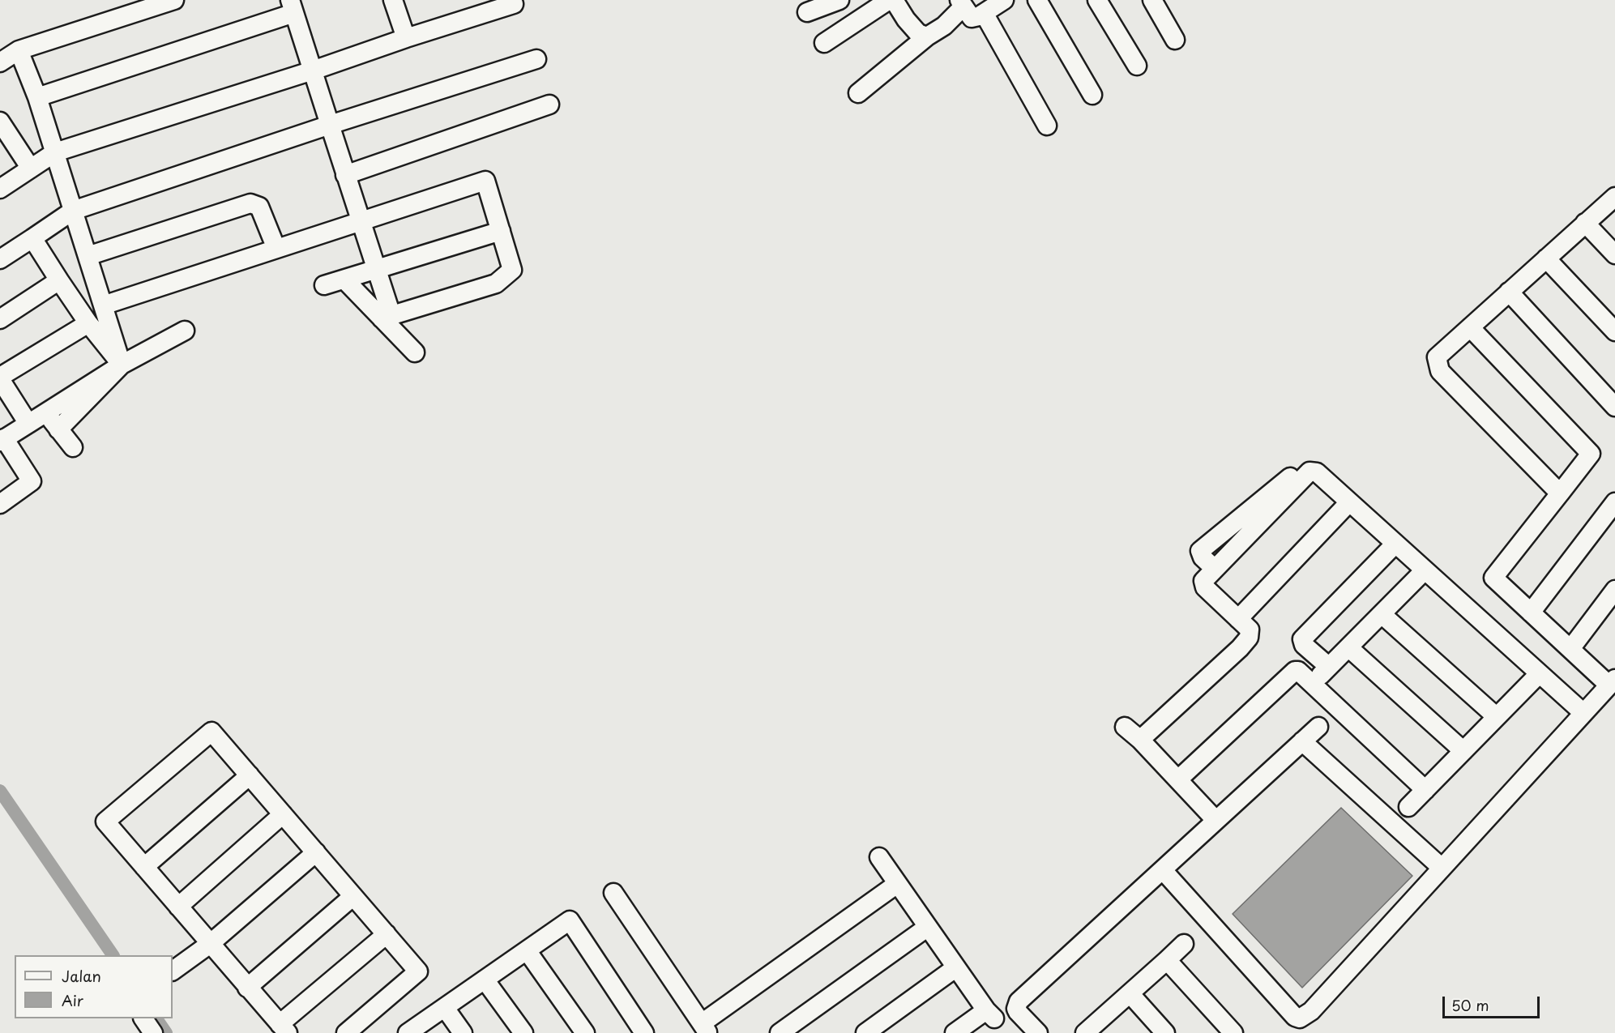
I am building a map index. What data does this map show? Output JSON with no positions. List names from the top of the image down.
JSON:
{
  "legend": ["Jalan", "Air"],
  "scale_bar": "50 m"
}
